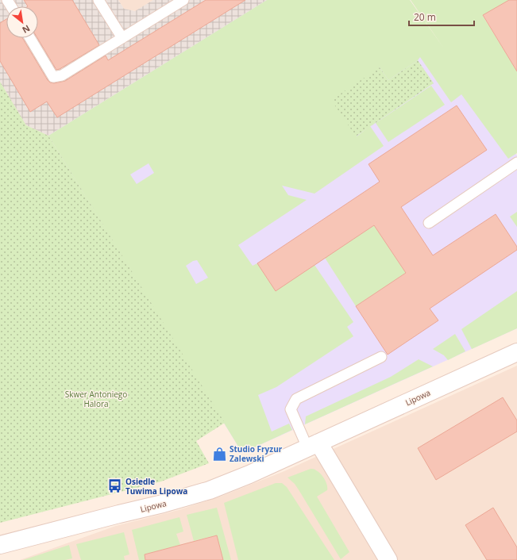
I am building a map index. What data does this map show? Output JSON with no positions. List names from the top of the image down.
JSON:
{
  "streets": {
    "street": ["Lipowa"]
  },
  "parks": ["Skwer Antoniego Halora"],
  "places": {
    "shop": ["Studio Fryzur Zalewski"],
    "bus stop": ["Osiedle Tuwima Lipowa"]
  },
  "scale_bar": "20 m",
  "north": "bottom right"
}
